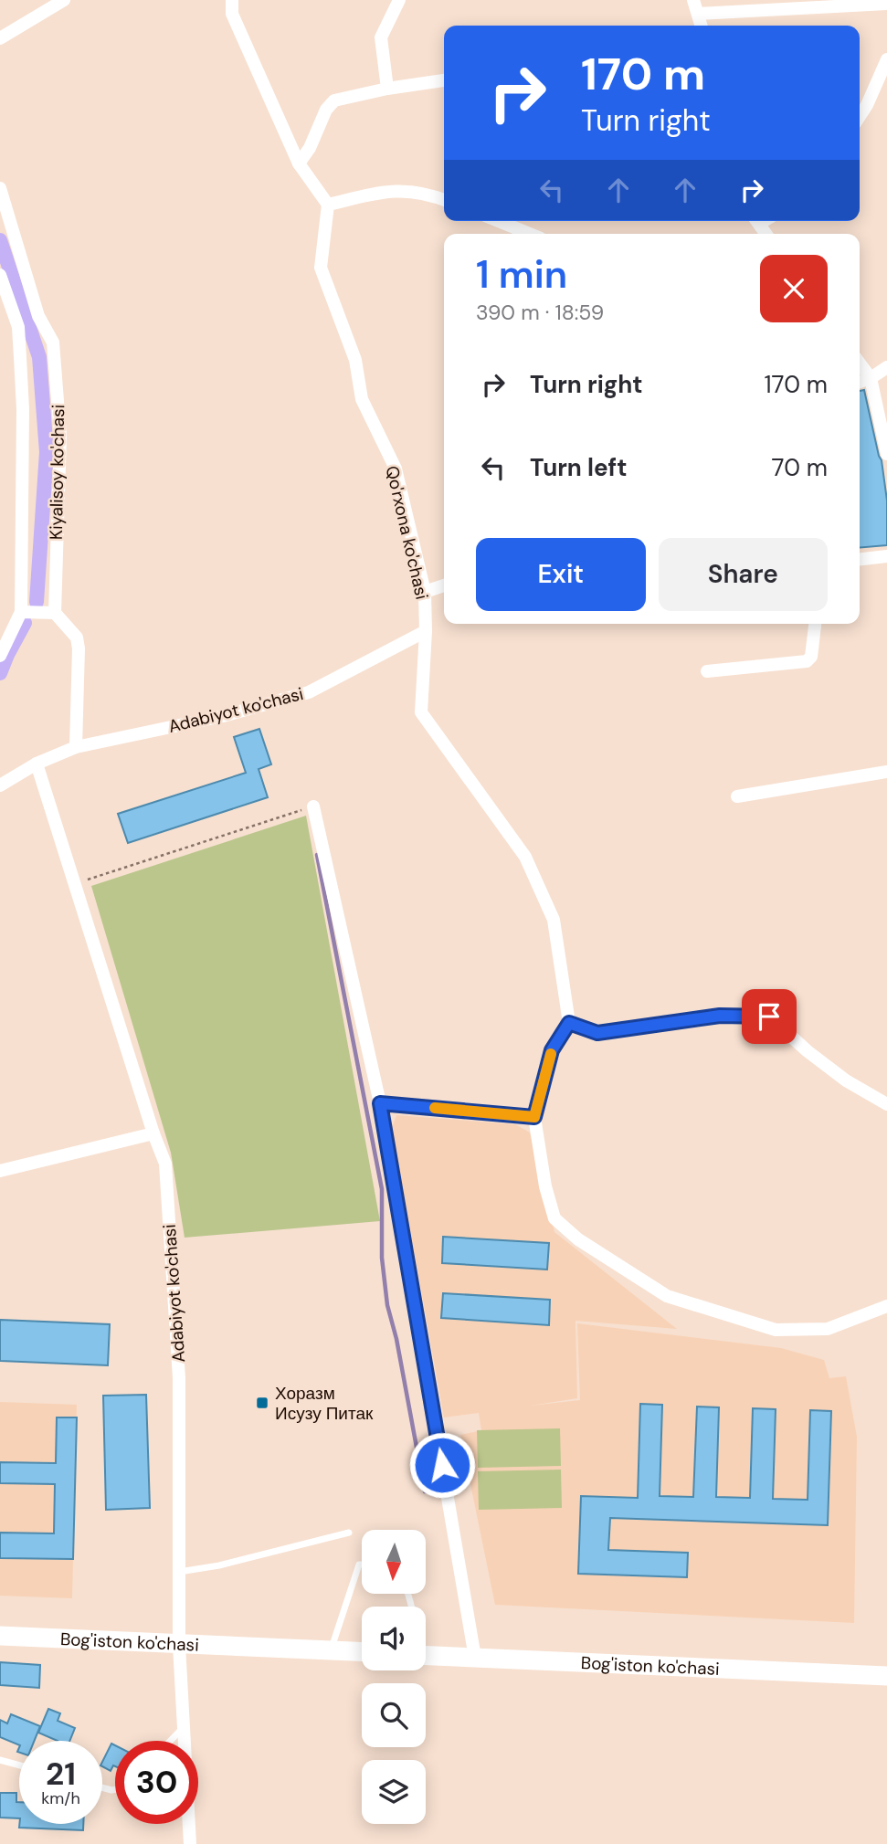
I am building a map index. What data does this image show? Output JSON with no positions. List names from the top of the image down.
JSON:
{
  "streets": {
    "main road": ["Bog'iston ko'chasi"],
    "street": ["Kiyalisoy ko'chasi", "Qo'rxona ko'chasi", "Adabiyot ko'chasi"]
  },
  "crossings": [
    ["Qo'rxona ko'chasi", "Adabiyot ko'chasi"],
    ["Adabiyot ko'chasi", "Bog'iston ko'chasi"]
  ],
  "places": {
    "transit": ["Хоразм Исузу Питак"]
  },
  "north": "bottom",
  "page": {
    "turn": ["170 m", "Turn right"],
    "heading": ["1 min", "390 m · 18:59"],
    "list": [
      {
        "name": "Turn right",
        "value": "170 m"
      },
      {
        "name": "Turn left",
        "value": "70 m"
      }
    ],
    "buttons": ["Exit", "Share"],
    "speed": "21 km/h",
    "limit": "30"
  }
}
